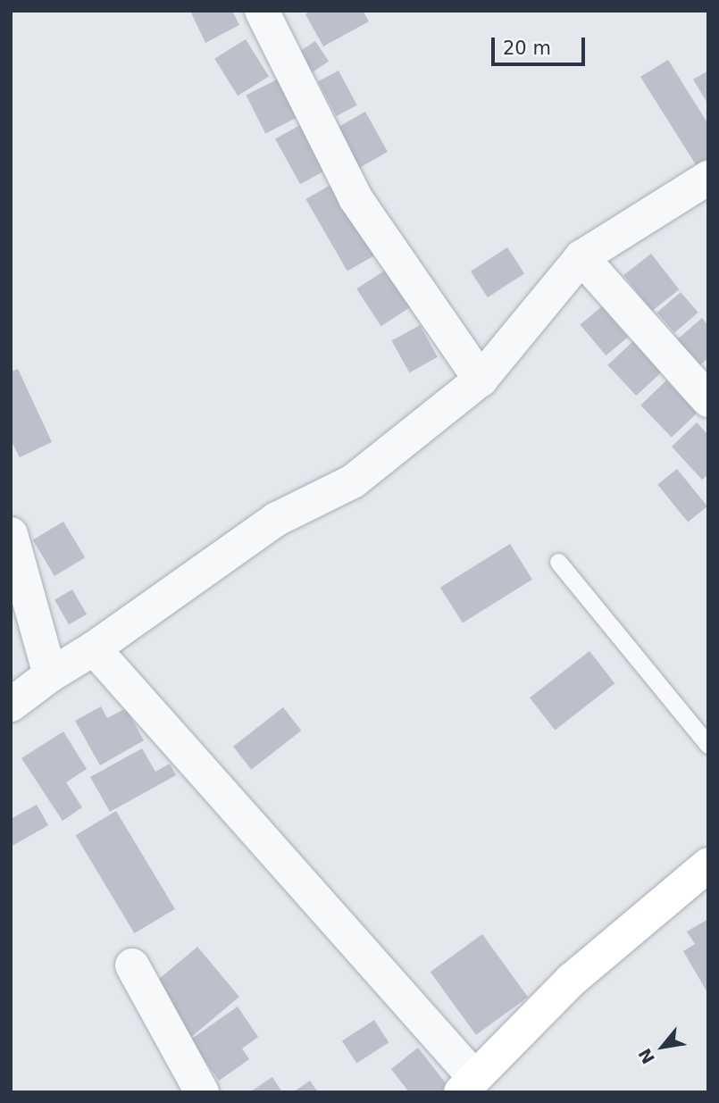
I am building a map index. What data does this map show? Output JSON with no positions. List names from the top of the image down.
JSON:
{
  "scale_bar": "20 m",
  "north": "bottom left"
}
